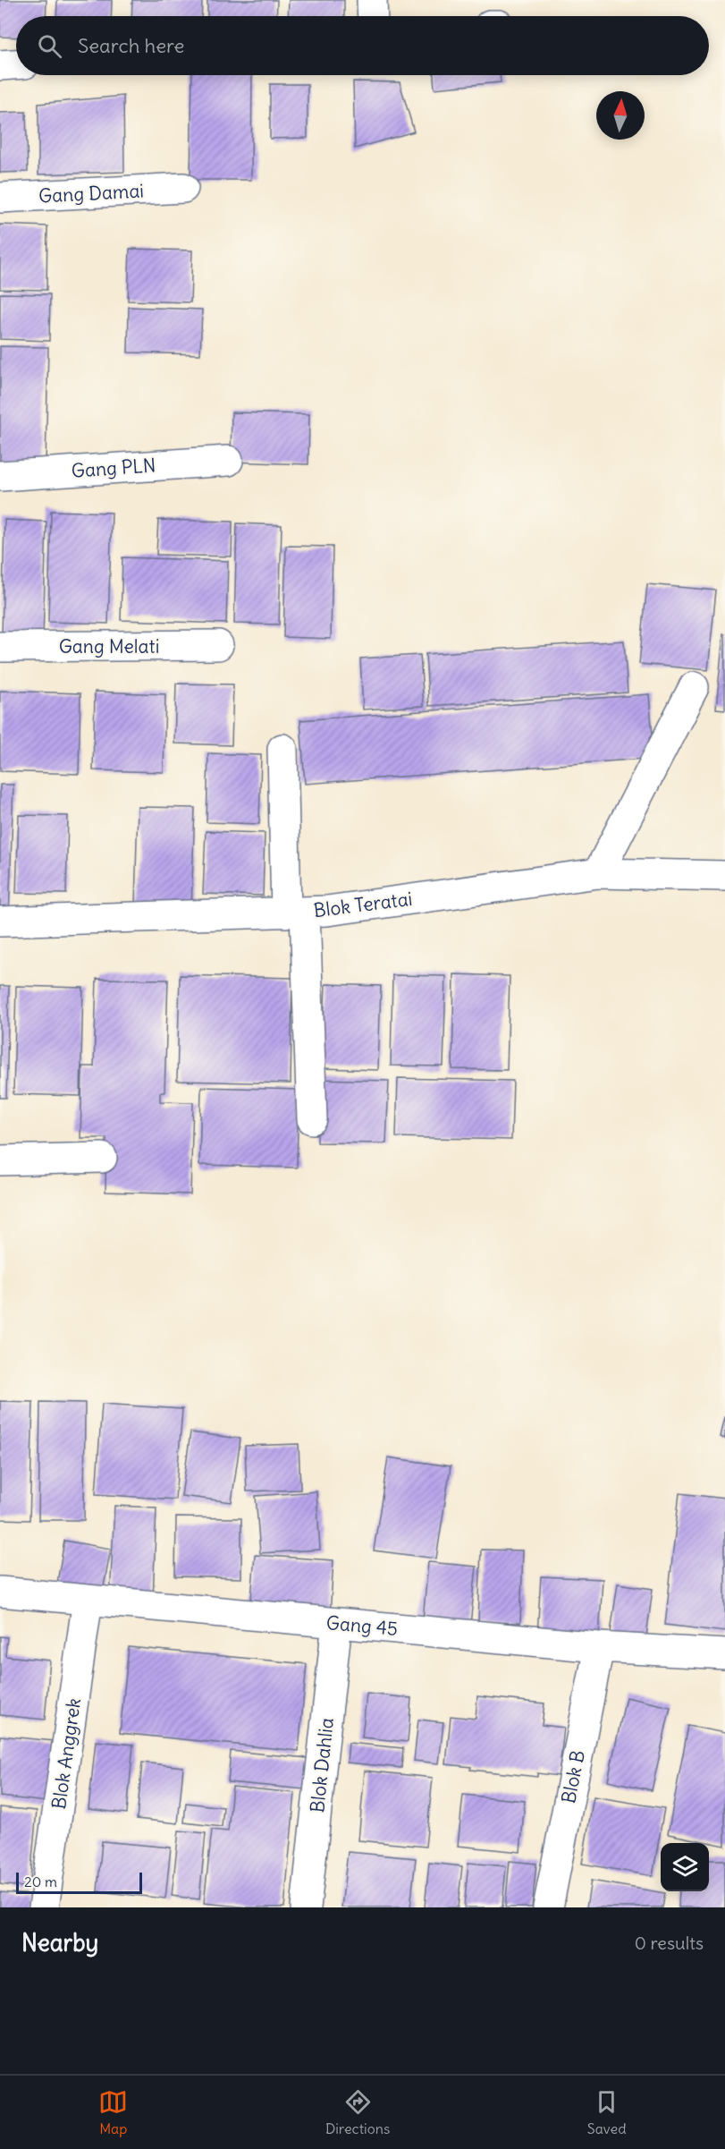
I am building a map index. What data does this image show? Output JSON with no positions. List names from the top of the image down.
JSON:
{
  "streets": {
    "street": [
      "Gang Damai",
      "Gang PLN",
      "Gang Melati",
      "Blok Teratai",
      "Gang 45",
      "Blok Anggrek",
      "Blok Dahlia",
      "Blok B"
    ]
  },
  "crossings": [
    ["Gang 45", "Blok Anggrek"],
    ["Gang 45", "Blok Dahlia"],
    ["Gang 45", "Blok B"]
  ],
  "scale_bar": "20 m",
  "north": "top",
  "page": {
    "search": "Search here",
    "scale": "20 m",
    "heading": ["Nearby", "0 results"],
    "nav": ["Map", "Directions", "Saved"]
  }
}
